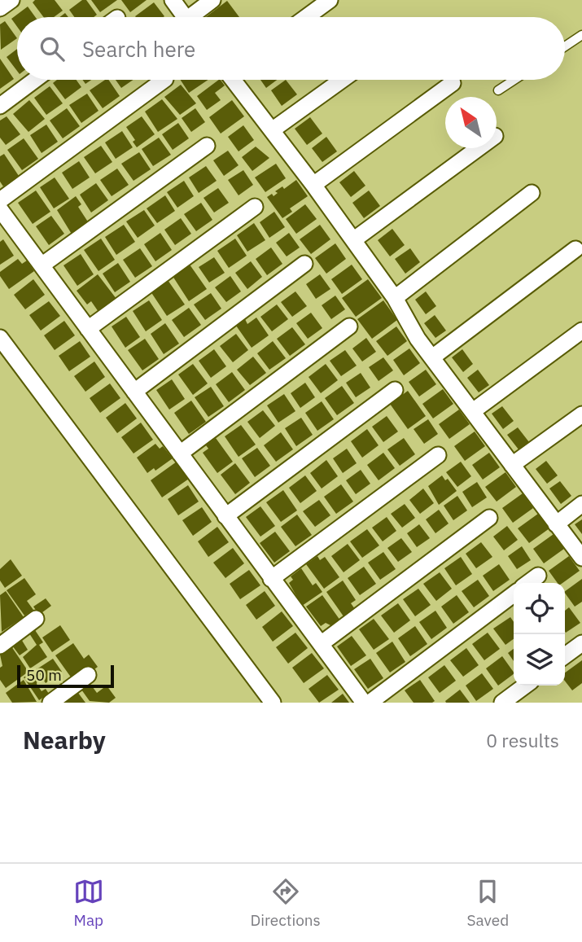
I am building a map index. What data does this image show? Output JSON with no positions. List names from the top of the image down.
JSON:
{
  "scale_bar": "50 m",
  "north": "top left",
  "page": {
    "search": "Search here",
    "scale": "50 m",
    "heading": ["Nearby", "0 results"],
    "nav": ["Map", "Directions", "Saved"]
  }
}
